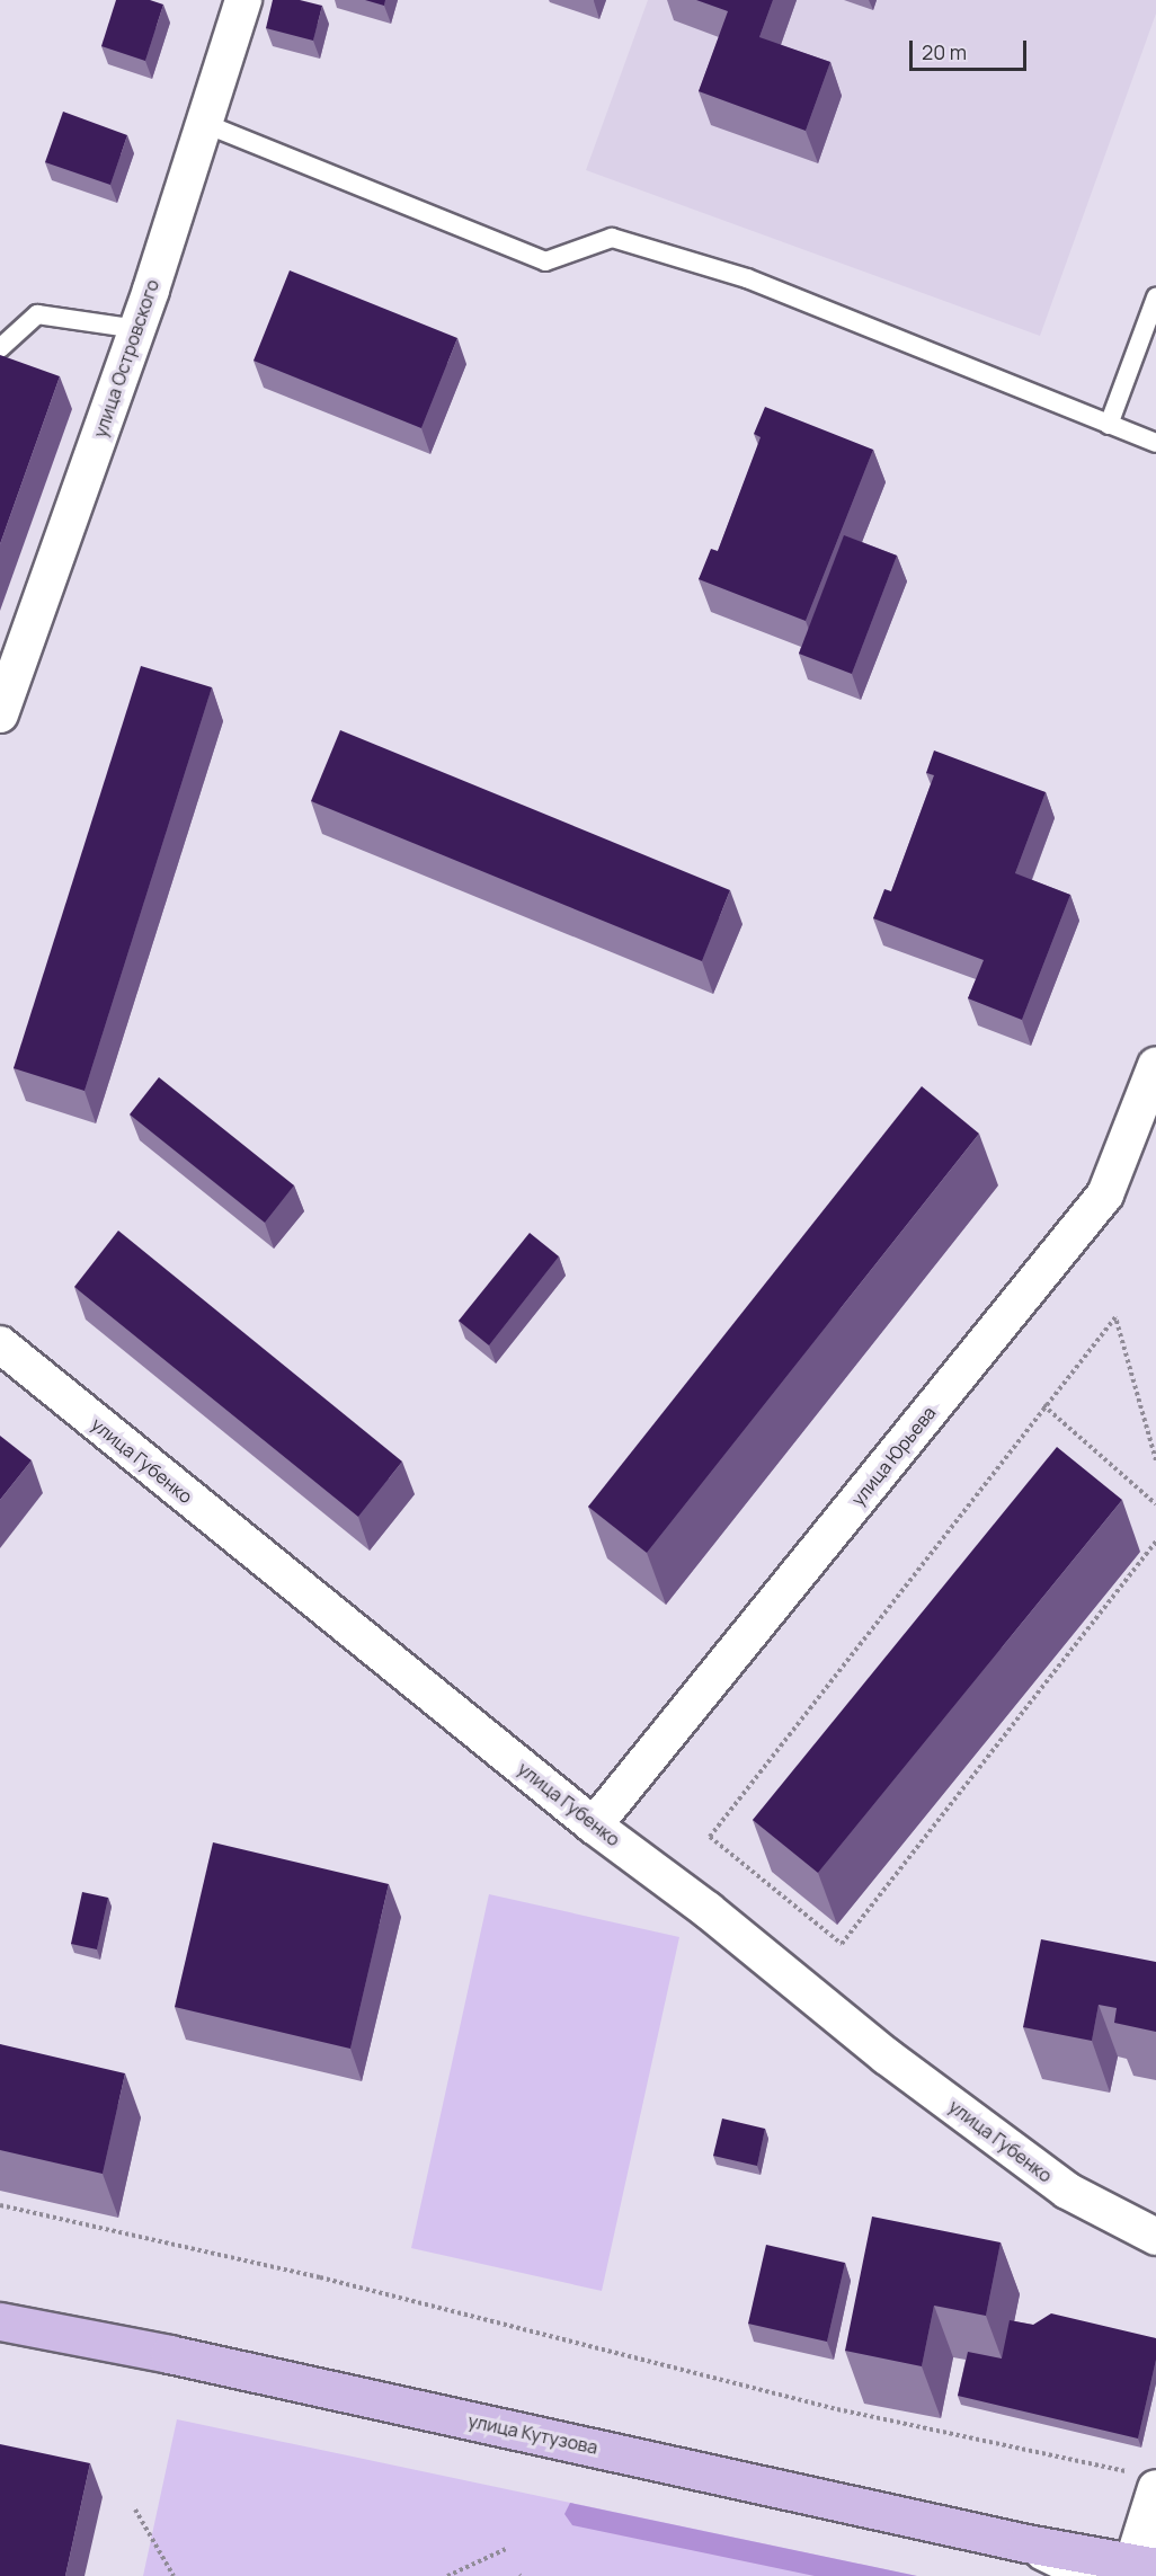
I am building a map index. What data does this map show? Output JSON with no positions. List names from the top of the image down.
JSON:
{
  "streets": {
    "main road": ["улица Кутузова"],
    "street": ["улица Островского", "улица Юрьева", "улица Губенко"]
  },
  "crossings": [
    ["улица Юрьева", "улица Губенко"]
  ],
  "scale_bar": "20 m"
}
